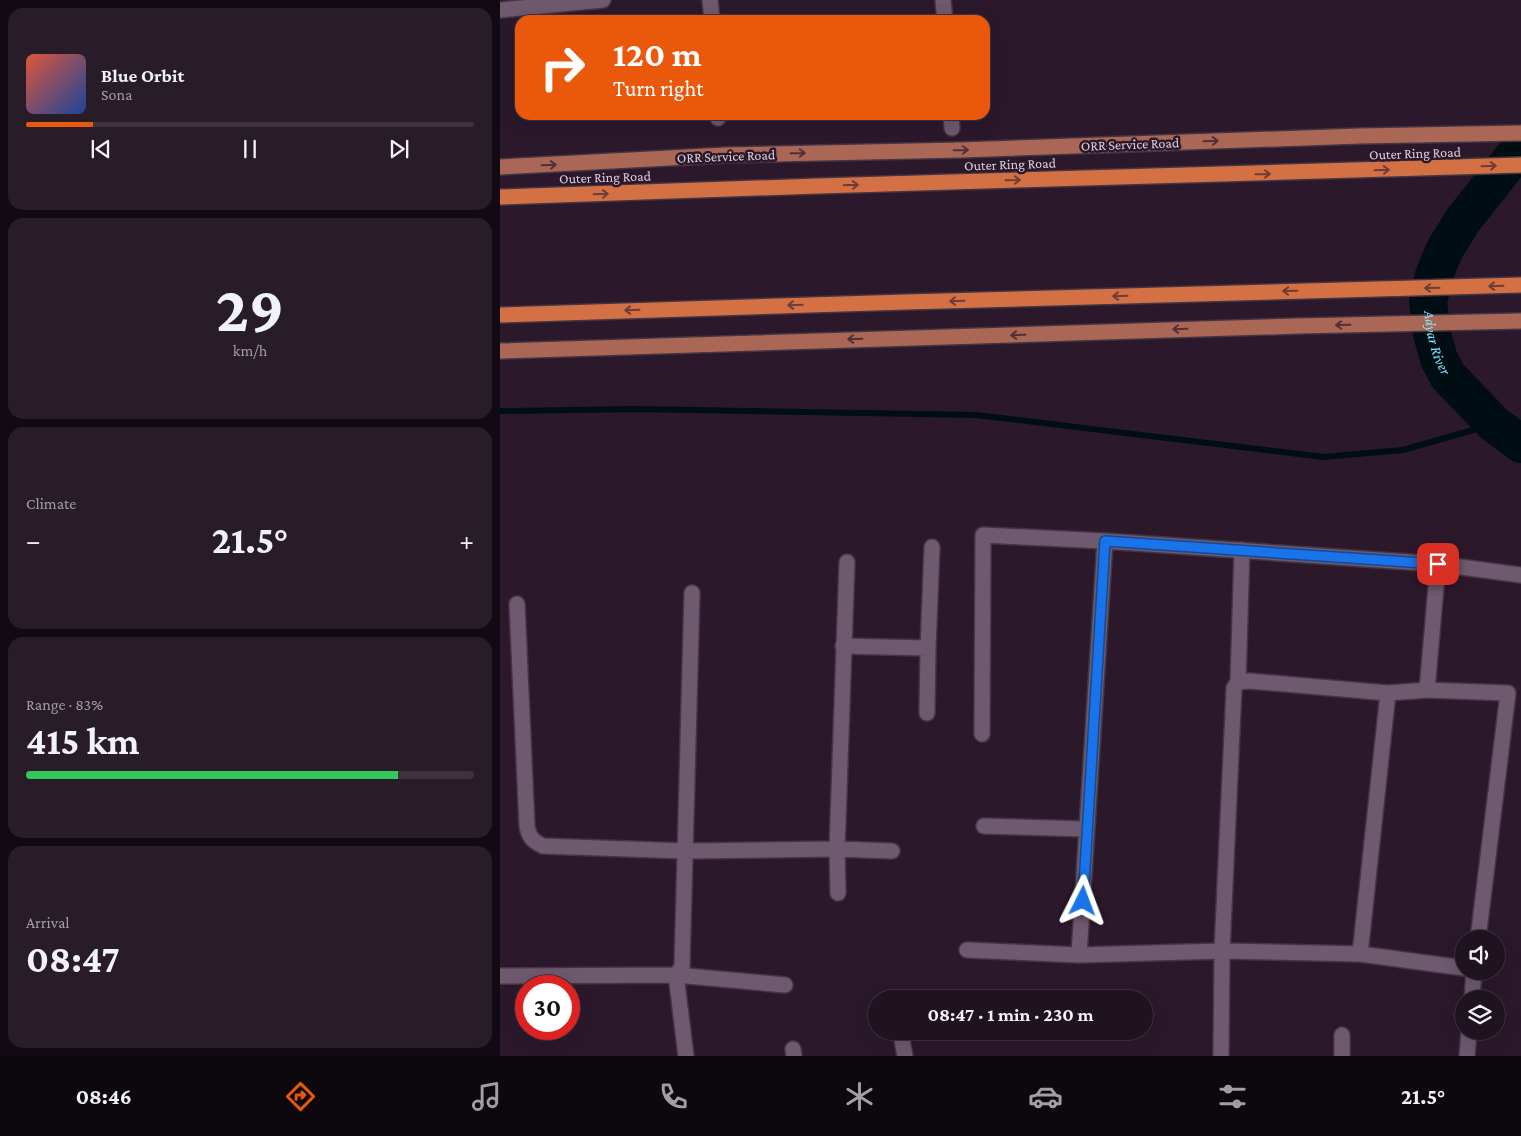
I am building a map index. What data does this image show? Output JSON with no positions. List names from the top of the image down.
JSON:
{
  "streets": {
    "highway": ["Outer Ring Road"],
    "main road": ["ORR Service Road"]
  },
  "one_way": ["ORR Service Road"],
  "water": ["Adyar River"],
  "page": {
    "turn": ["120 m", "Turn right"],
    "song": ["Blue Orbit", "Sona"],
    "tile": [
      ["29", "km/h"],
      "Climate",
      ["Range · 83%", "415 km"],
      ["Arrival", "08:47"]
    ],
    "heat": ["−", "21.5°", "+"],
    "limit": "30",
    "trip": "08:47 · 1 min · 230 m",
    "tabs": ["08:46", "21.5°"]
  }
}
